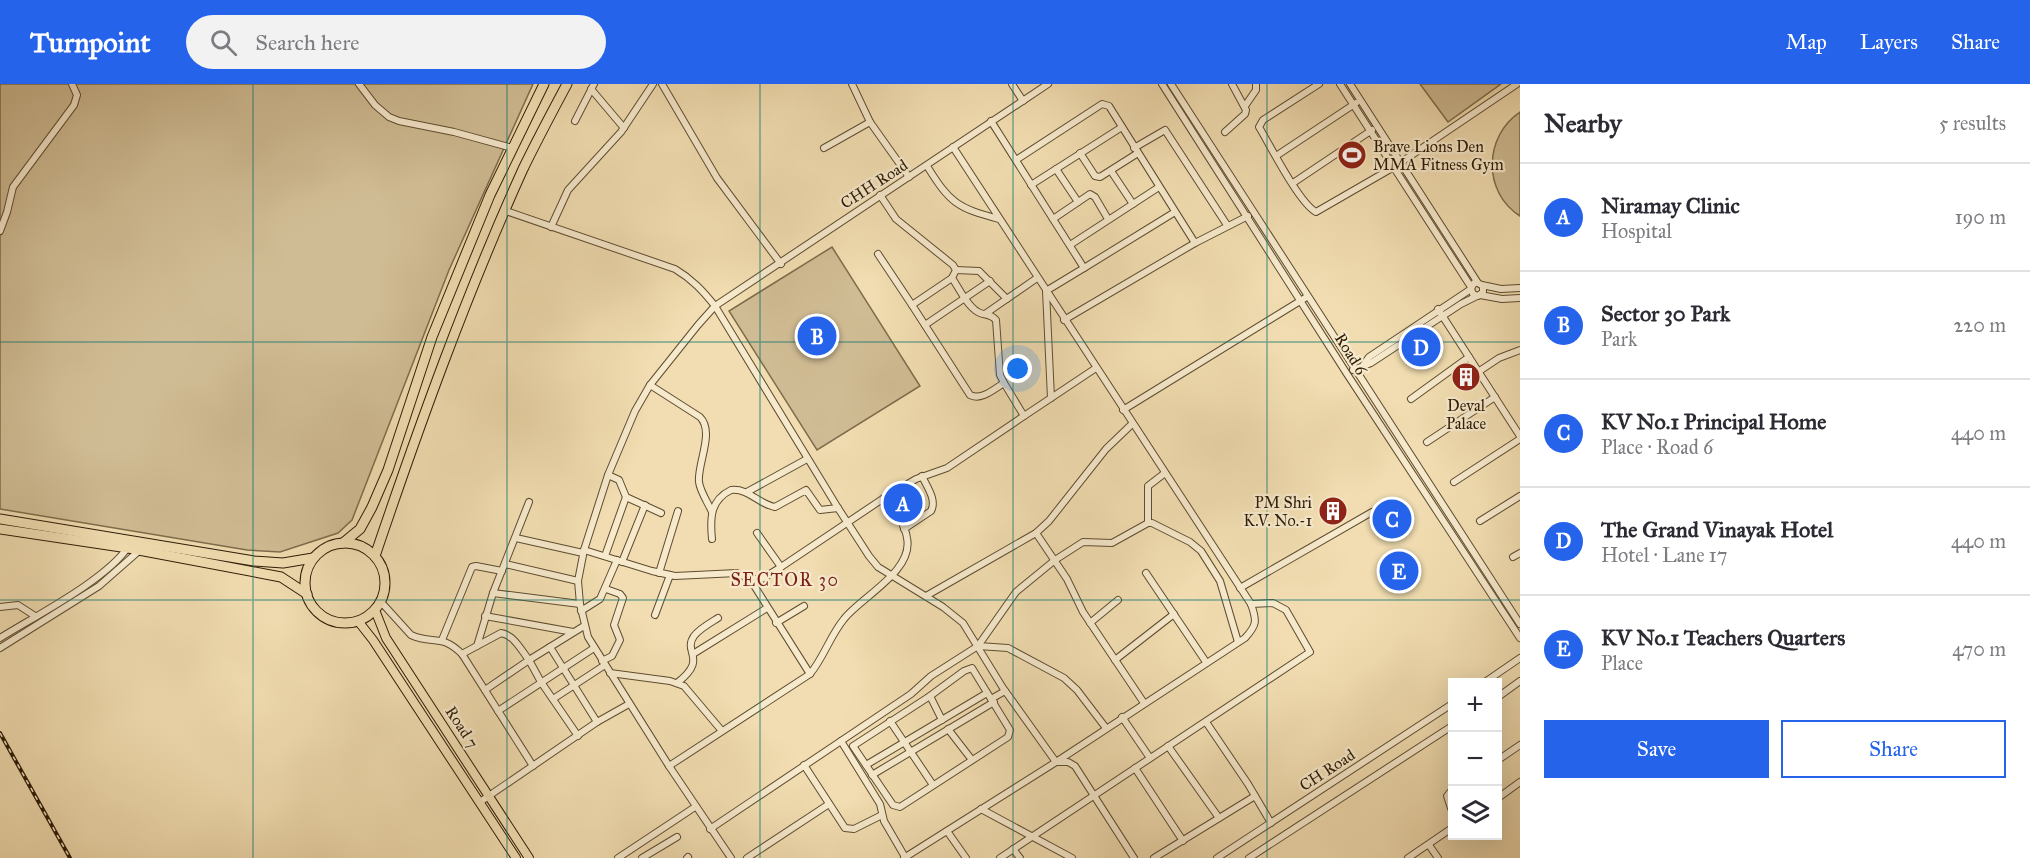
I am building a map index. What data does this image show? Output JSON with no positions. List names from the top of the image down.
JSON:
{
  "streets": {
    "main road": ["Road 7"],
    "street": ["CHH Road", "Road 6", "CH Road"]
  },
  "districts": ["SECTOR 30"],
  "places": {
    "sports": ["Brave Lions Den MMA Fitness Gym"],
    "building": ["Deval Palace", "PM Shri K.V. No.-1"]
  },
  "page": {
    "header": "Turnpoint",
    "search": "Search here",
    "nav": ["Map", "Layers", "Share"],
    "heading": ["Nearby", "5 results"],
    "list": [
      {
        "mark": "A",
        "name": "Niramay Clinic",
        "note": "Hospital",
        "value": "190 m"
      },
      {
        "mark": "B",
        "name": "Sector 30 Park",
        "note": "Park",
        "value": "220 m"
      },
      {
        "mark": "C",
        "name": "KV No.1 Principal Home",
        "note": "Place · Road 6",
        "value": "440 m"
      },
      {
        "mark": "D",
        "name": "The Grand Vinayak Hotel",
        "note": "Hotel · Lane 17",
        "value": "440 m"
      },
      {
        "mark": "E",
        "name": "KV No.1 Teachers Quarters",
        "note": "Place",
        "value": "470 m"
      }
    ],
    "pins": [
      "B",
      "D",
      "A",
      "C",
      "E"
    ],
    "map_buttons": ["+", "−"],
    "buttons": ["Save", "Share"]
  }
}
